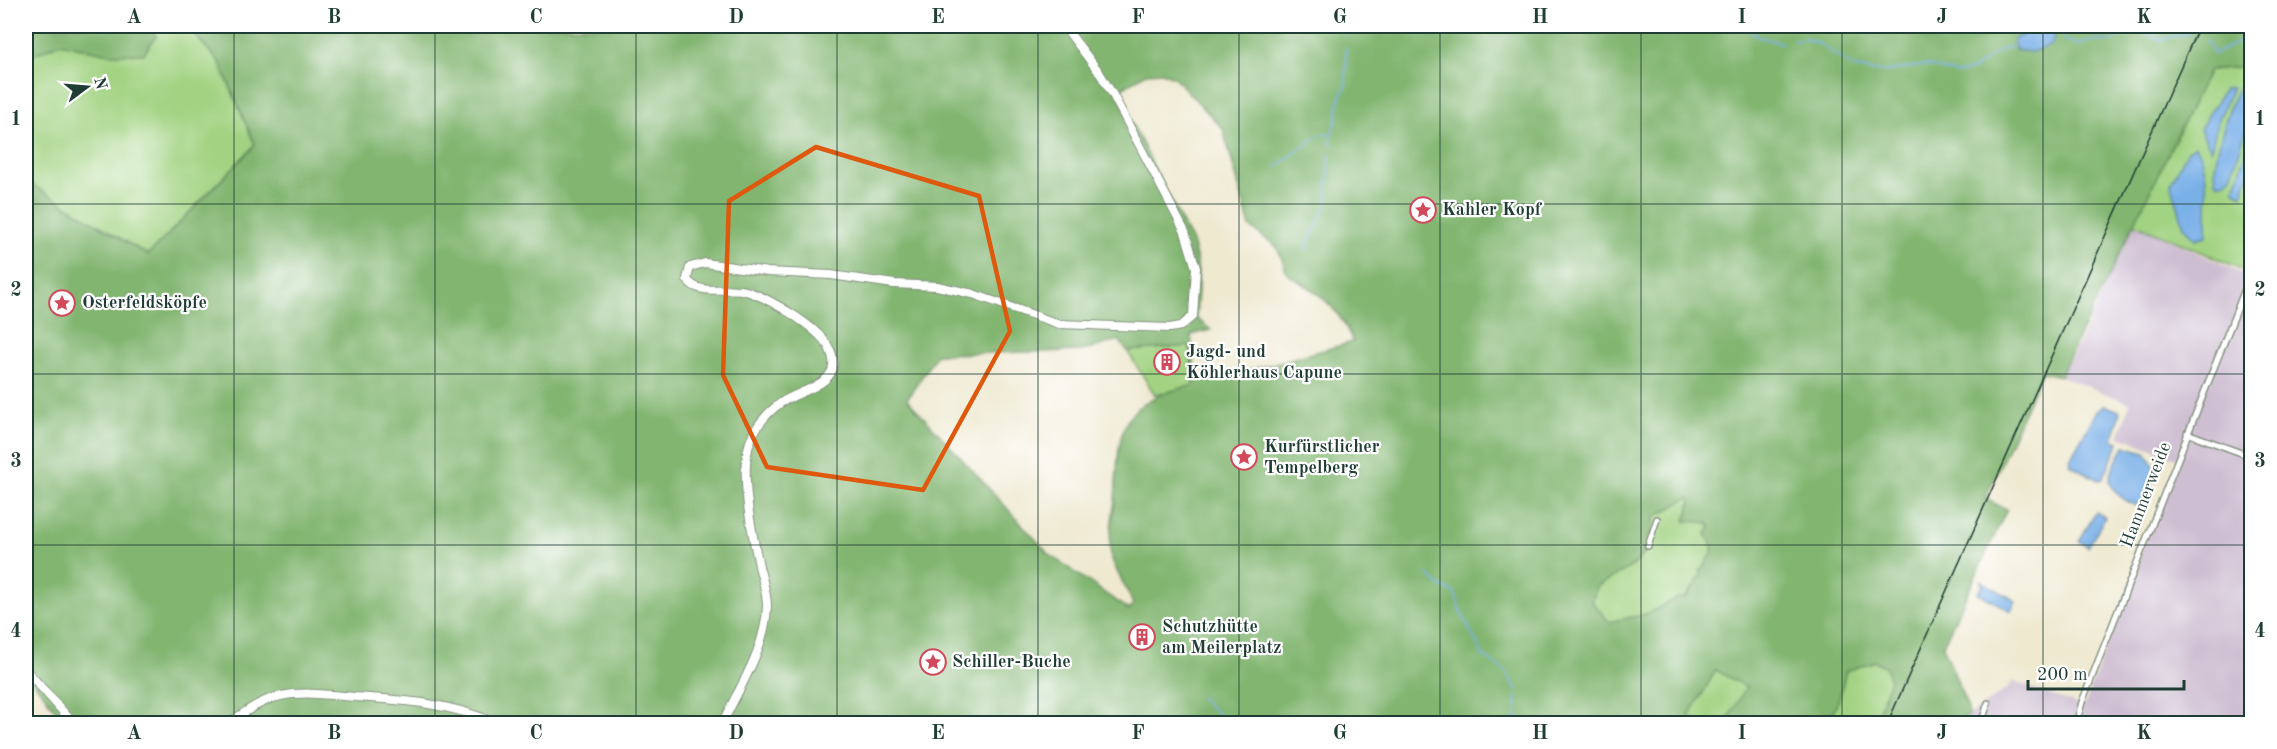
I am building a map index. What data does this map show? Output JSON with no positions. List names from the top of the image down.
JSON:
{
  "streets": {
    "street": ["Hammerweide"]
  },
  "places": {
    "place": [
      "Kahler Kopf",
      "Osterfeldsköpfe",
      "Kurfürstlicher Tempelberg",
      "Schiller-Buche"
    ],
    "building": ["Jagd- und Köhlerhaus Capune", "Schutzhütte am Meilerplatz"]
  },
  "scale_bar": "200 m",
  "north": "right",
  "grid": {
    "columns": [
      "A",
      "B",
      "C",
      "D",
      "E",
      "F",
      "G",
      "H",
      "I",
      "J",
      "K"
    ],
    "rows": [
      "1",
      "2",
      "3",
      "4"
    ]
  }
}
